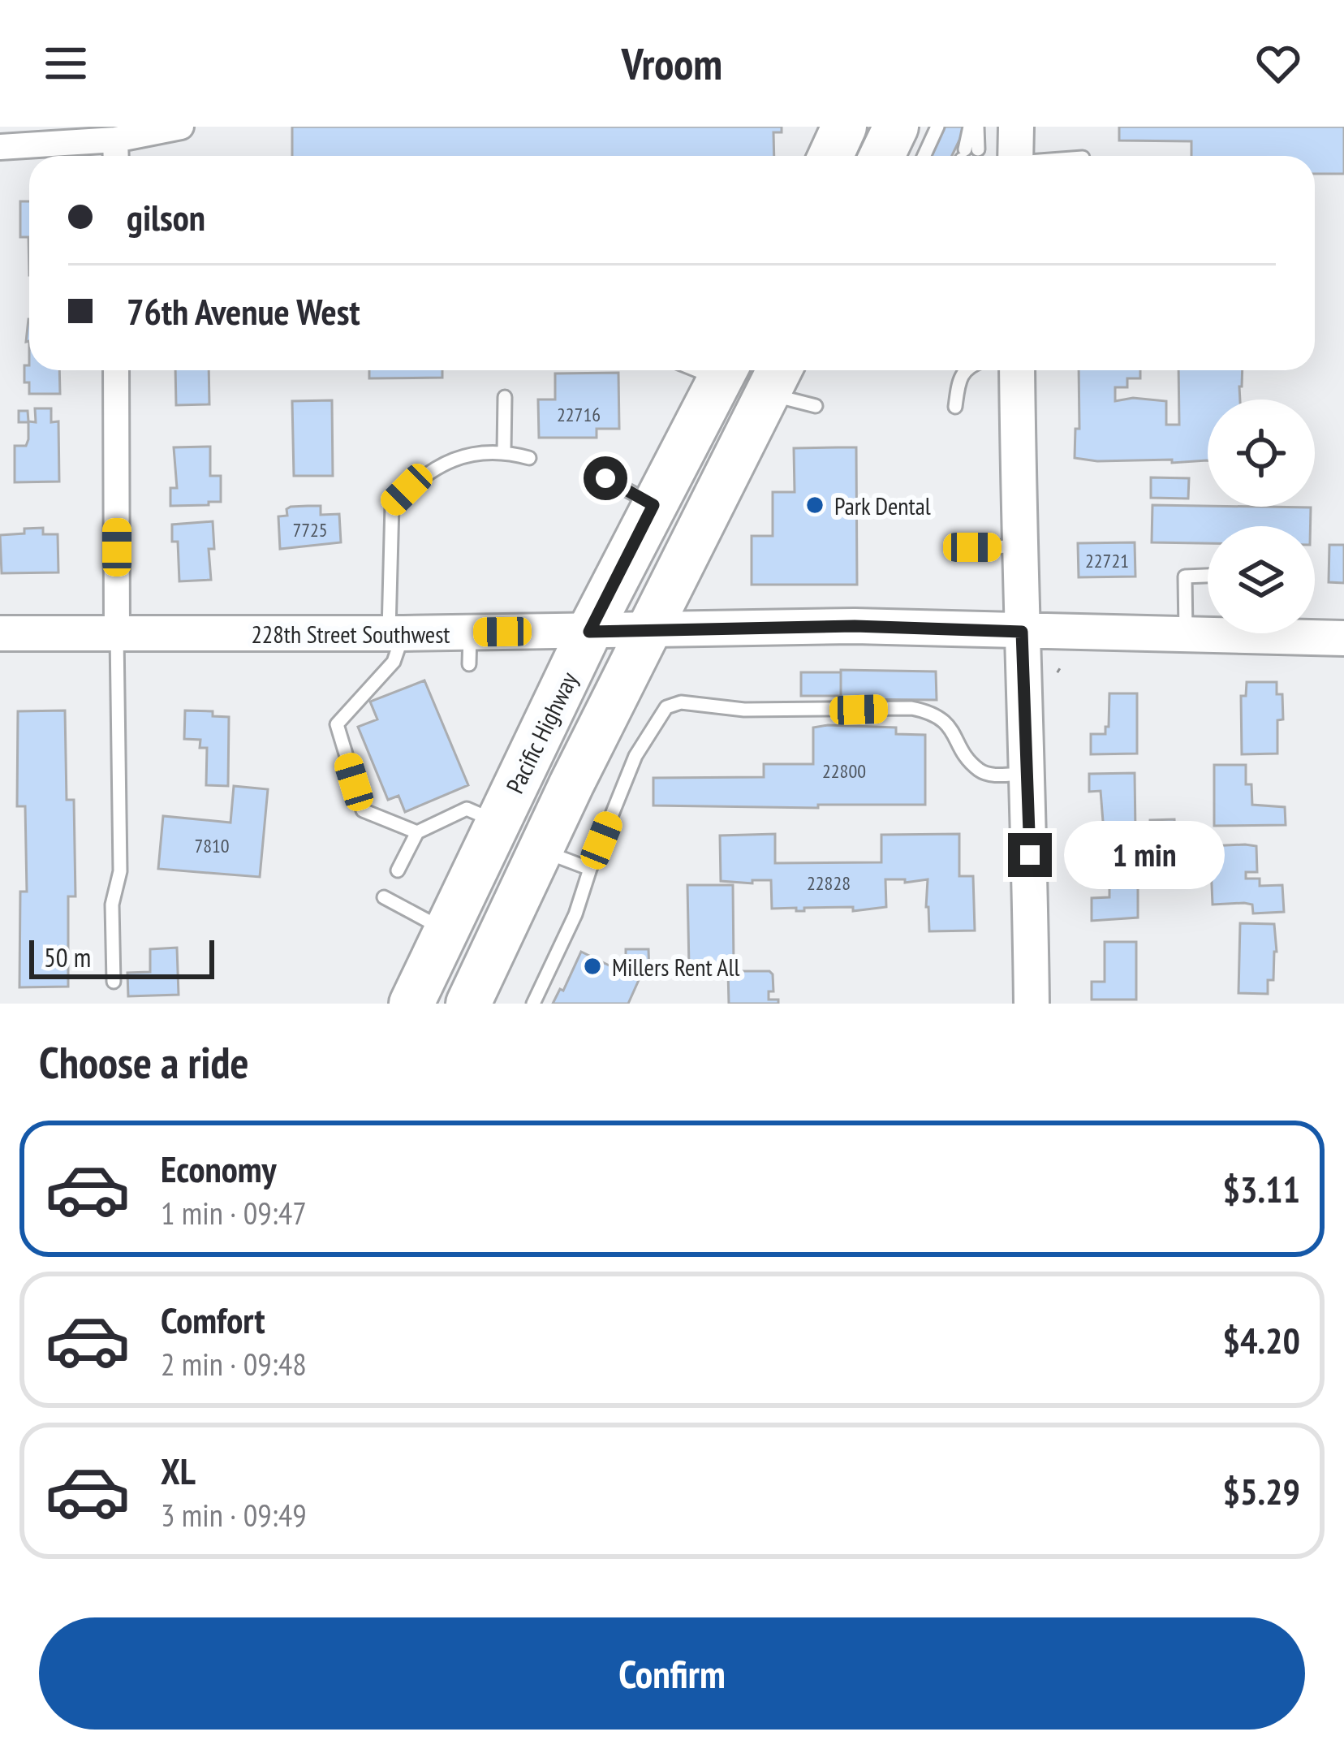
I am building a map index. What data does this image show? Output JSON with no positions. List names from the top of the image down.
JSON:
{
  "streets": {
    "highway": ["Pacific Highway"],
    "street": ["228th Street Southwest"]
  },
  "crossings": [
    ["228th Street Southwest", "Pacific Highway"]
  ],
  "places": ["Park Dental", "Millers Rent All"],
  "house_numbers": [
    "22716",
    "7725",
    "22721",
    "22800",
    "7810",
    "22828"
  ],
  "scale_bar": "50 m",
  "page": {
    "header": "Vroom",
    "banner": ["gilson", "76th Avenue West"],
    "bubble": "1 min",
    "scale": "50 m",
    "heading": "Choose a ride",
    "list": [
      {
        "name": "Economy",
        "note": "1 min · 09:47",
        "value": "$3.11"
      },
      {
        "name": "Comfort",
        "note": "2 min · 09:48",
        "value": "$4.20"
      },
      {
        "name": "XL",
        "note": "3 min · 09:49",
        "value": "$5.29"
      }
    ],
    "buttons": "Confirm"
  }
}
